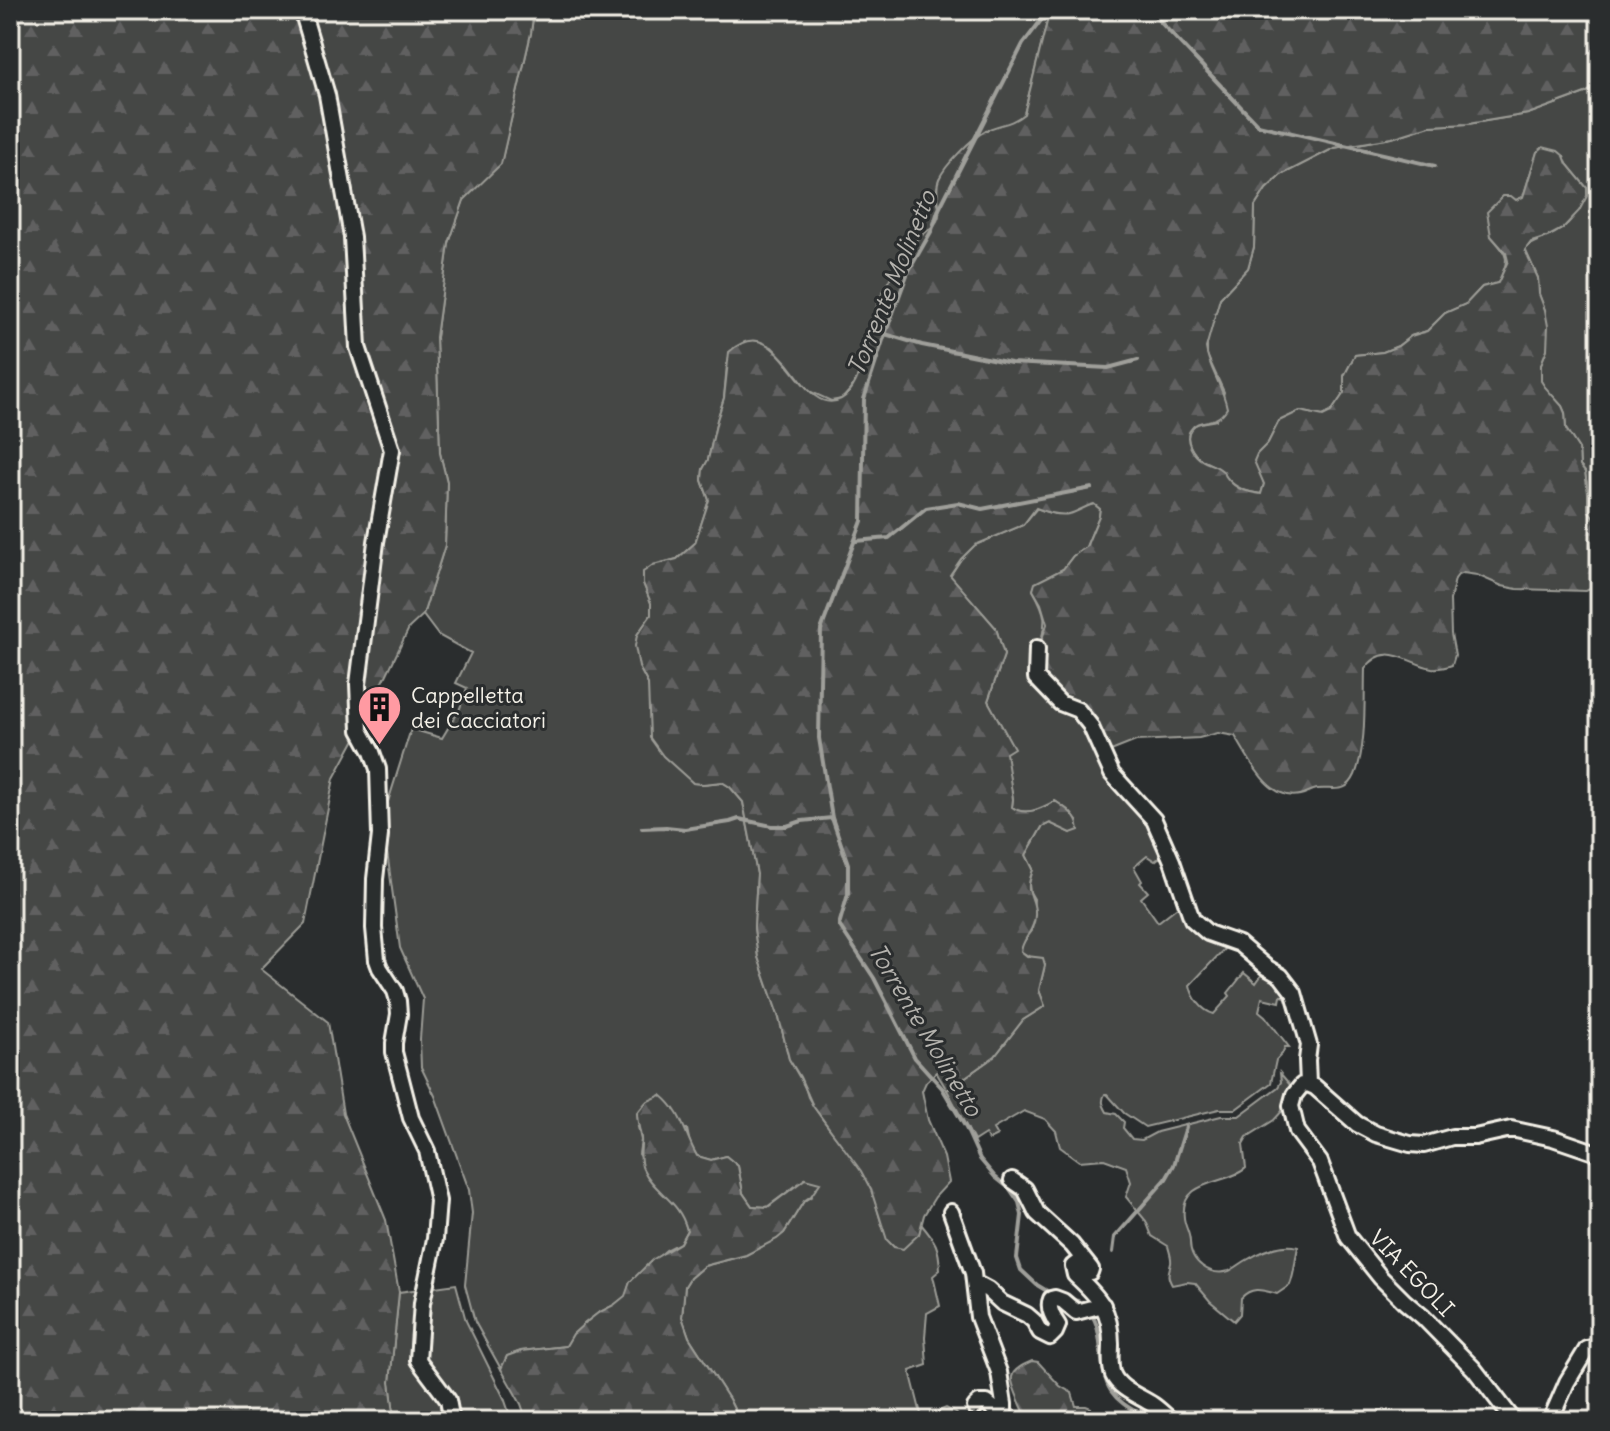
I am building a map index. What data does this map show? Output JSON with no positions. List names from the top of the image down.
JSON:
{
  "streets": {
    "street": ["VIA EGOLI"]
  },
  "water": ["Torrente Molinetto"],
  "places": {
    "building": ["Cappelletta dei Cacciatori"]
  }
}
